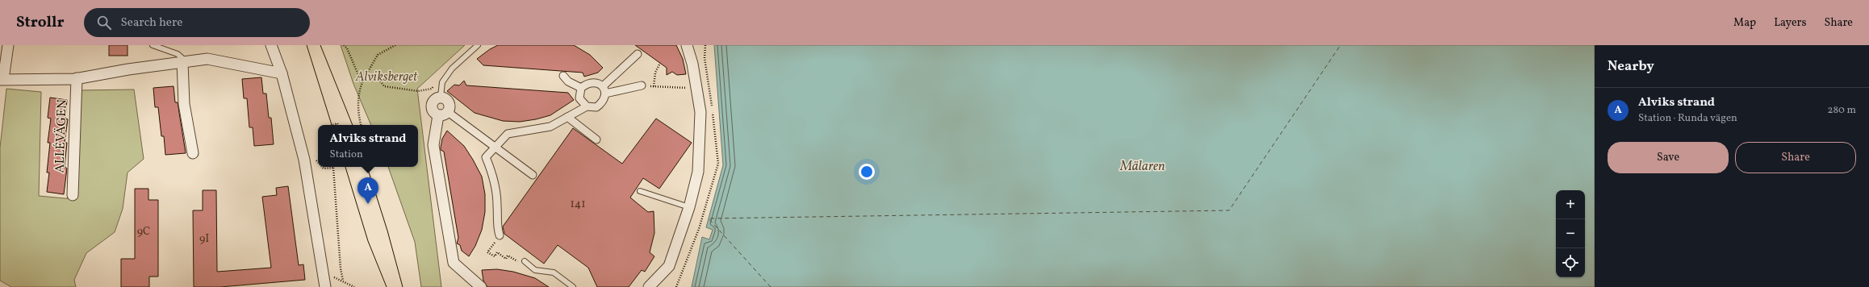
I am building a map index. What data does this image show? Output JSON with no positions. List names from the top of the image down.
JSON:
{
  "streets": {
    "street": ["ALLÉVÄGEN"]
  },
  "water": ["Mälaren"],
  "parks": ["Alviksberget"],
  "house_numbers": ["141", "9C", "9I"],
  "page": {
    "header": "Strollr",
    "search": "Search here",
    "nav": ["Map", "Layers", "Share"],
    "heading": "Nearby",
    "list": [
      {
        "mark": "A",
        "name": "Alviks strand",
        "note": "Station · Runda vägen",
        "value": "280 m"
      }
    ],
    "popup": ["Alviks strand", "Station"],
    "buttons": ["Save", "Share"],
    "pins": "A",
    "map_buttons": ["+", "−"]
  }
}
